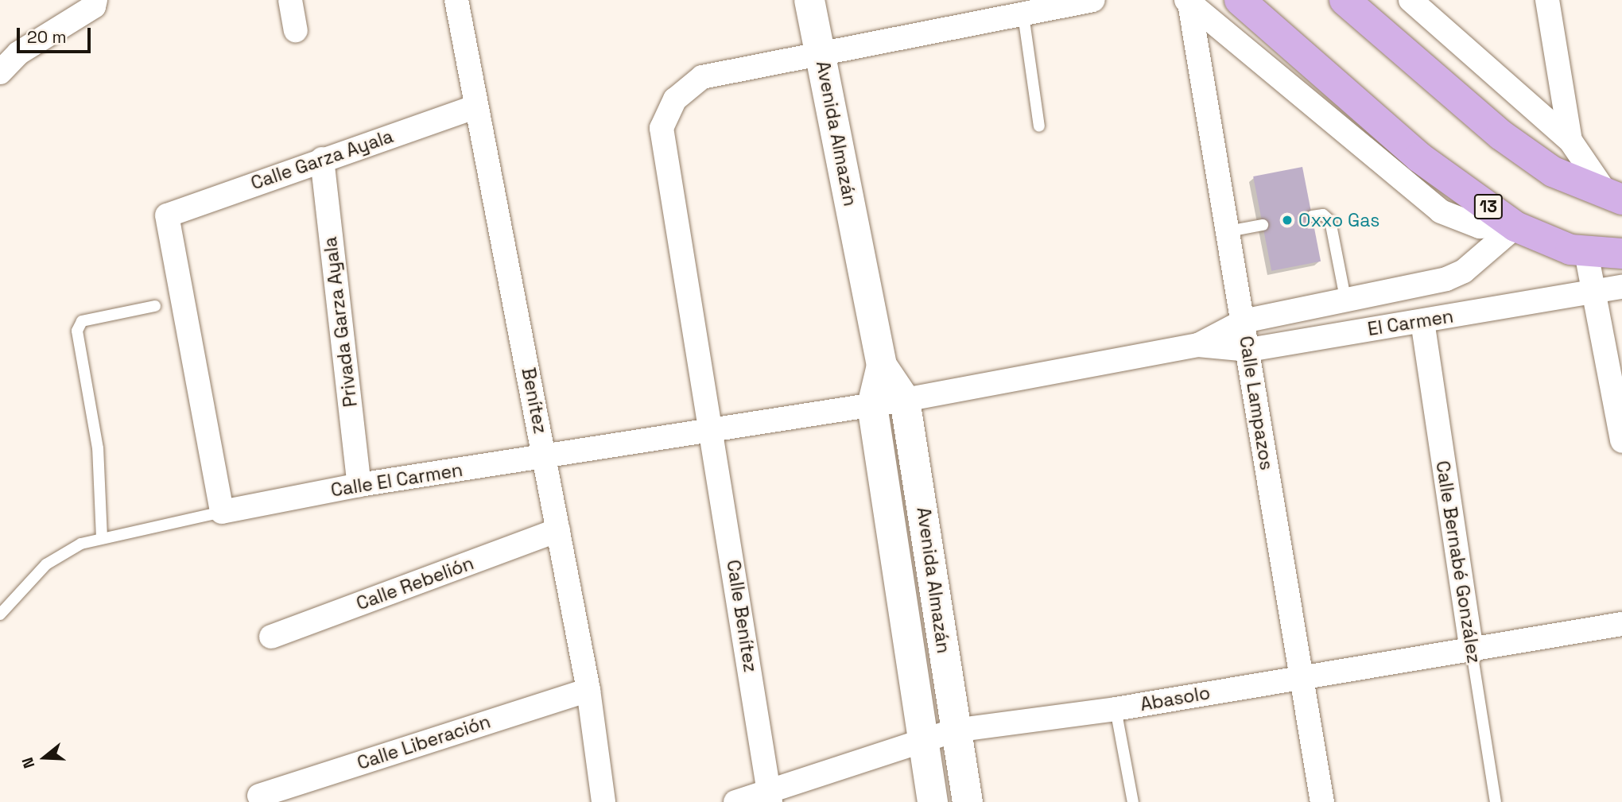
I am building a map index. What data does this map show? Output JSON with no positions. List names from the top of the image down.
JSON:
{
  "streets": {
    "main road": ["Avenida Almazán", "13"],
    "street": [
      "Calle Garza Ayala",
      "Privada Garza Ayala",
      "El Carmen",
      "Benítez",
      "Calle Lampazos",
      "Calle El Carmen",
      "Calle Bernabé González",
      "Calle Rebelión",
      "Calle Benítez",
      "Abasolo",
      "Calle Liberación"
    ]
  },
  "crossings": [
    ["Avenida Almazán", "El Carmen"],
    ["Avenida Almazán", "Calle El Carmen"],
    ["Avenida Almazán", "Calle Benítez"],
    ["Avenida Almazán", "Abasolo"],
    ["Calle Garza Ayala", "Privada Garza Ayala"],
    ["Calle Garza Ayala", "Benítez"],
    ["Calle Garza Ayala", "Calle El Carmen"],
    ["13", "El Carmen"],
    ["Privada Garza Ayala", "Calle El Carmen"],
    ["El Carmen", "Calle Lampazos"],
    ["El Carmen", "Calle El Carmen"],
    ["El Carmen", "Calle Bernabé González"],
    ["Benítez", "Calle El Carmen"],
    ["Benítez", "Calle Rebelión"],
    ["Benítez", "Calle Liberación"],
    ["Calle Lampazos", "Abasolo"],
    ["Calle El Carmen", "Calle Benítez"],
    ["Calle Bernabé González", "Abasolo"],
    ["Calle Benítez", "Abasolo"]
  ],
  "places": ["Oxxo Gas"],
  "scale_bar": "20 m",
  "north": "left"
}
